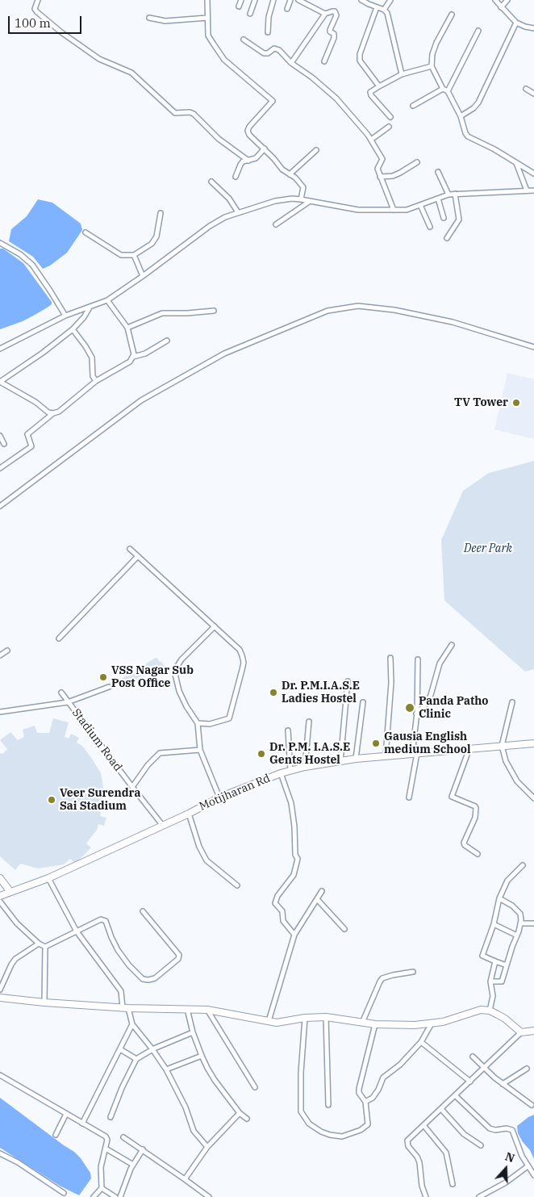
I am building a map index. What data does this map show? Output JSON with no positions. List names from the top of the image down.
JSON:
{
  "streets": {
    "main road": ["Motijharan Rd"],
    "street": ["Stadium Road"]
  },
  "crossings": [
    ["Stadium Road", "Motijharan Rd"]
  ],
  "parks": ["Deer Park"],
  "places": [
    "TV Tower",
    "VSS Nagar Sub Post Office",
    "Dr. P.M.I.A.S.E Ladies Hostel",
    "Panda Patho Clinic",
    "Gausia English medium School",
    "Dr. P.M. I.A.S.E Gents Hostel",
    "Veer Surendra Sai Stadium"
  ],
  "scale_bar": "100 m",
  "north": "top"
}
